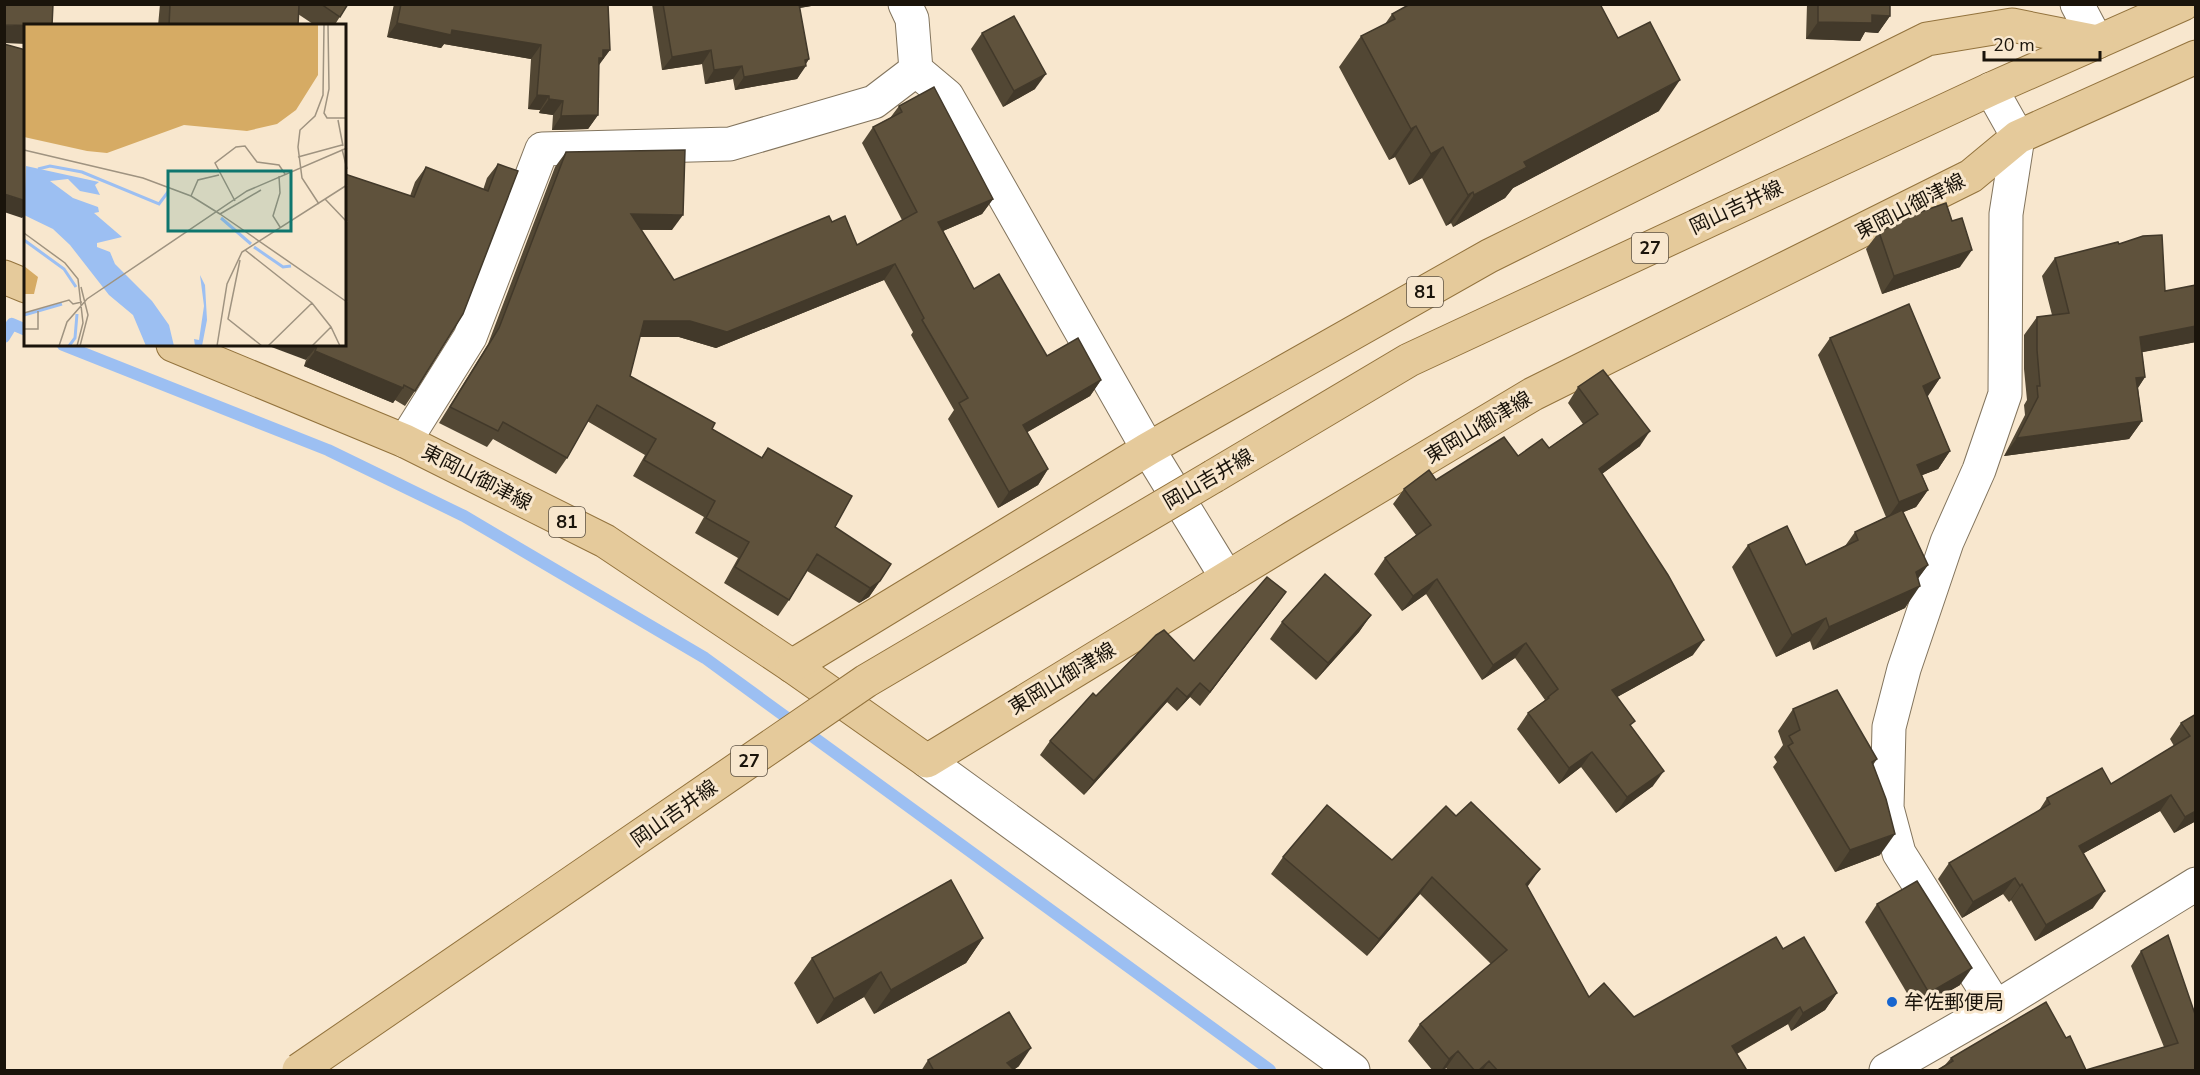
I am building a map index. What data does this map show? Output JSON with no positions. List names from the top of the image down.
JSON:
{
  "streets": {
    "main road": [
      "東岡山御津線",
      "岡山吉井線",
      "27",
      "81"
    ]
  },
  "crossings": [
    ["東岡山御津線", "81"],
    ["岡山吉井線", "81"]
  ],
  "places": ["牟佐郵便局"],
  "scale_bar": "20 m"
}
